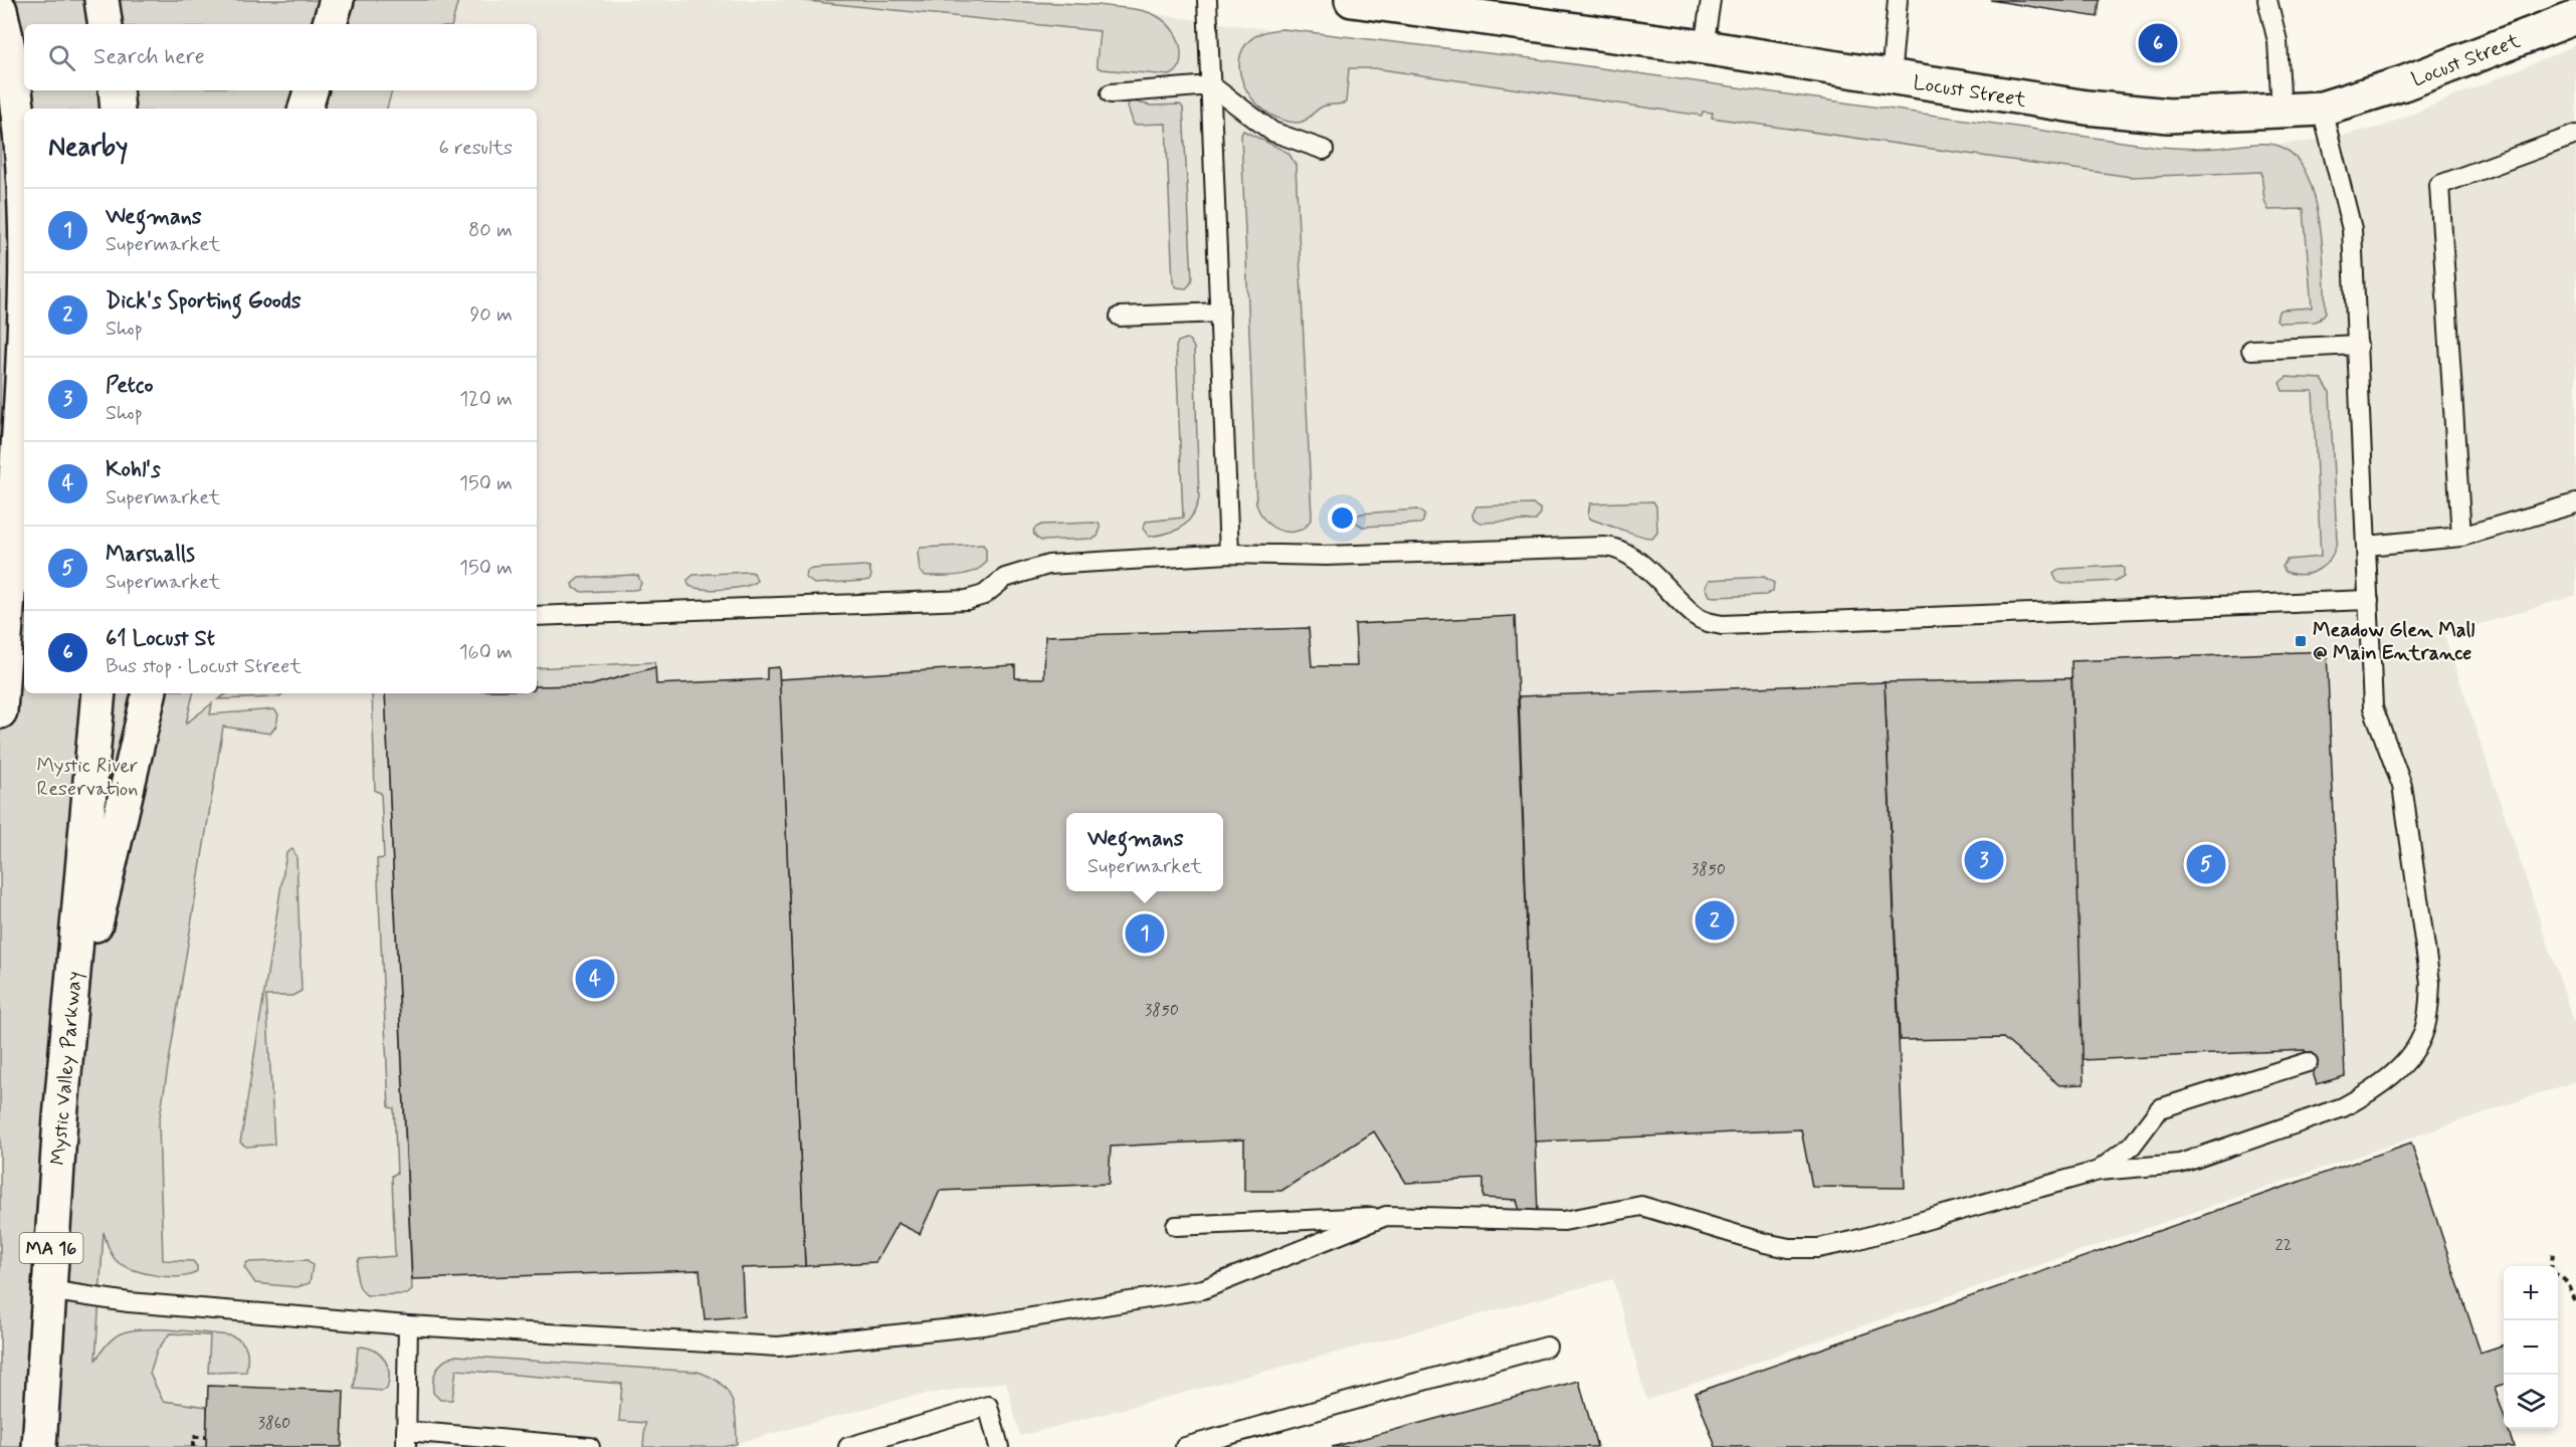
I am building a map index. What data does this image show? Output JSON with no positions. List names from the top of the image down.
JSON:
{
  "streets": {
    "main road": ["Locust Street", "Mystic Valley Parkway", "MA 16"]
  },
  "parks": ["Mystic River Reservation"],
  "places": {
    "transit": ["Meadow Glen Mall @ Main Entrance"]
  },
  "house_numbers": [
    "3850",
    "3850",
    "22",
    "3860"
  ],
  "page": {
    "pins": [
      "6",
      "3",
      "5",
      "2",
      "1",
      "4"
    ],
    "search": "Search here",
    "heading": ["Nearby", "6 results"],
    "list": [
      {
        "mark": "1",
        "name": "Wegmans",
        "note": "Supermarket",
        "value": "80 m"
      },
      {
        "mark": "2",
        "name": "Dick's Sporting Goods",
        "note": "Shop",
        "value": "90 m"
      },
      {
        "mark": "3",
        "name": "Petco",
        "note": "Shop",
        "value": "120 m"
      },
      {
        "mark": "4",
        "name": "Kohl's",
        "note": "Supermarket",
        "value": "150 m"
      },
      {
        "mark": "5",
        "name": "Marshalls",
        "note": "Supermarket",
        "value": "150 m"
      },
      {
        "mark": "6",
        "name": "61 Locust St",
        "note": "Bus stop · Locust Street",
        "value": "160 m"
      }
    ],
    "popup": ["Wegmans", "Supermarket"],
    "map_buttons": ["+", "−"]
  }
}
